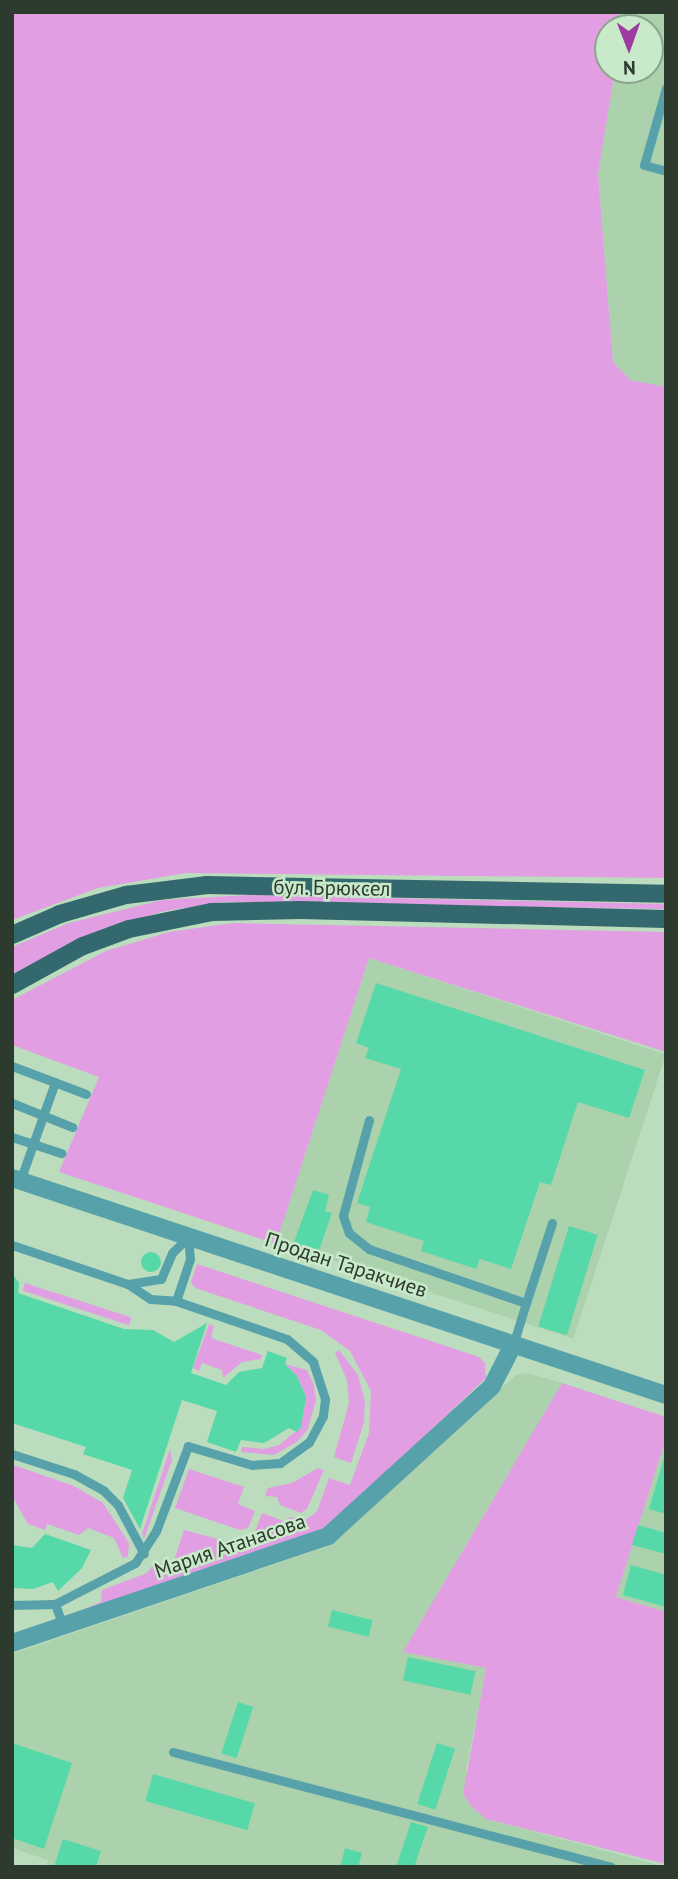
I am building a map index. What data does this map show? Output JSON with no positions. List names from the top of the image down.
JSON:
{
  "streets": {
    "main road": ["бул. Брюксел"],
    "street": ["Продан Таракчиев", "Мария Атанасова"]
  },
  "crossings": [
    ["Продан Таракчиев", "Мария Атанасова"]
  ],
  "north": "bottom"
}
